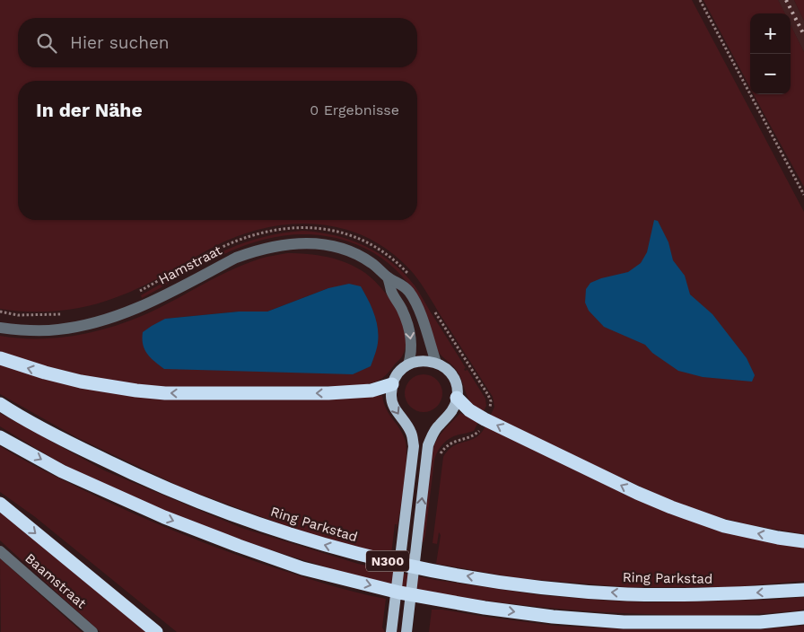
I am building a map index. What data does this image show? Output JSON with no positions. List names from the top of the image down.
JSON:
{
  "streets": {
    "highway": ["Ring Parkstad", "N300"],
    "street": ["Hamstraat", "Baamstraat"]
  },
  "page": {
    "map_buttons": ["+", "−"],
    "search": "Hier suchen",
    "heading": ["In der Nähe", "0 Ergebnisse"]
  }
}
